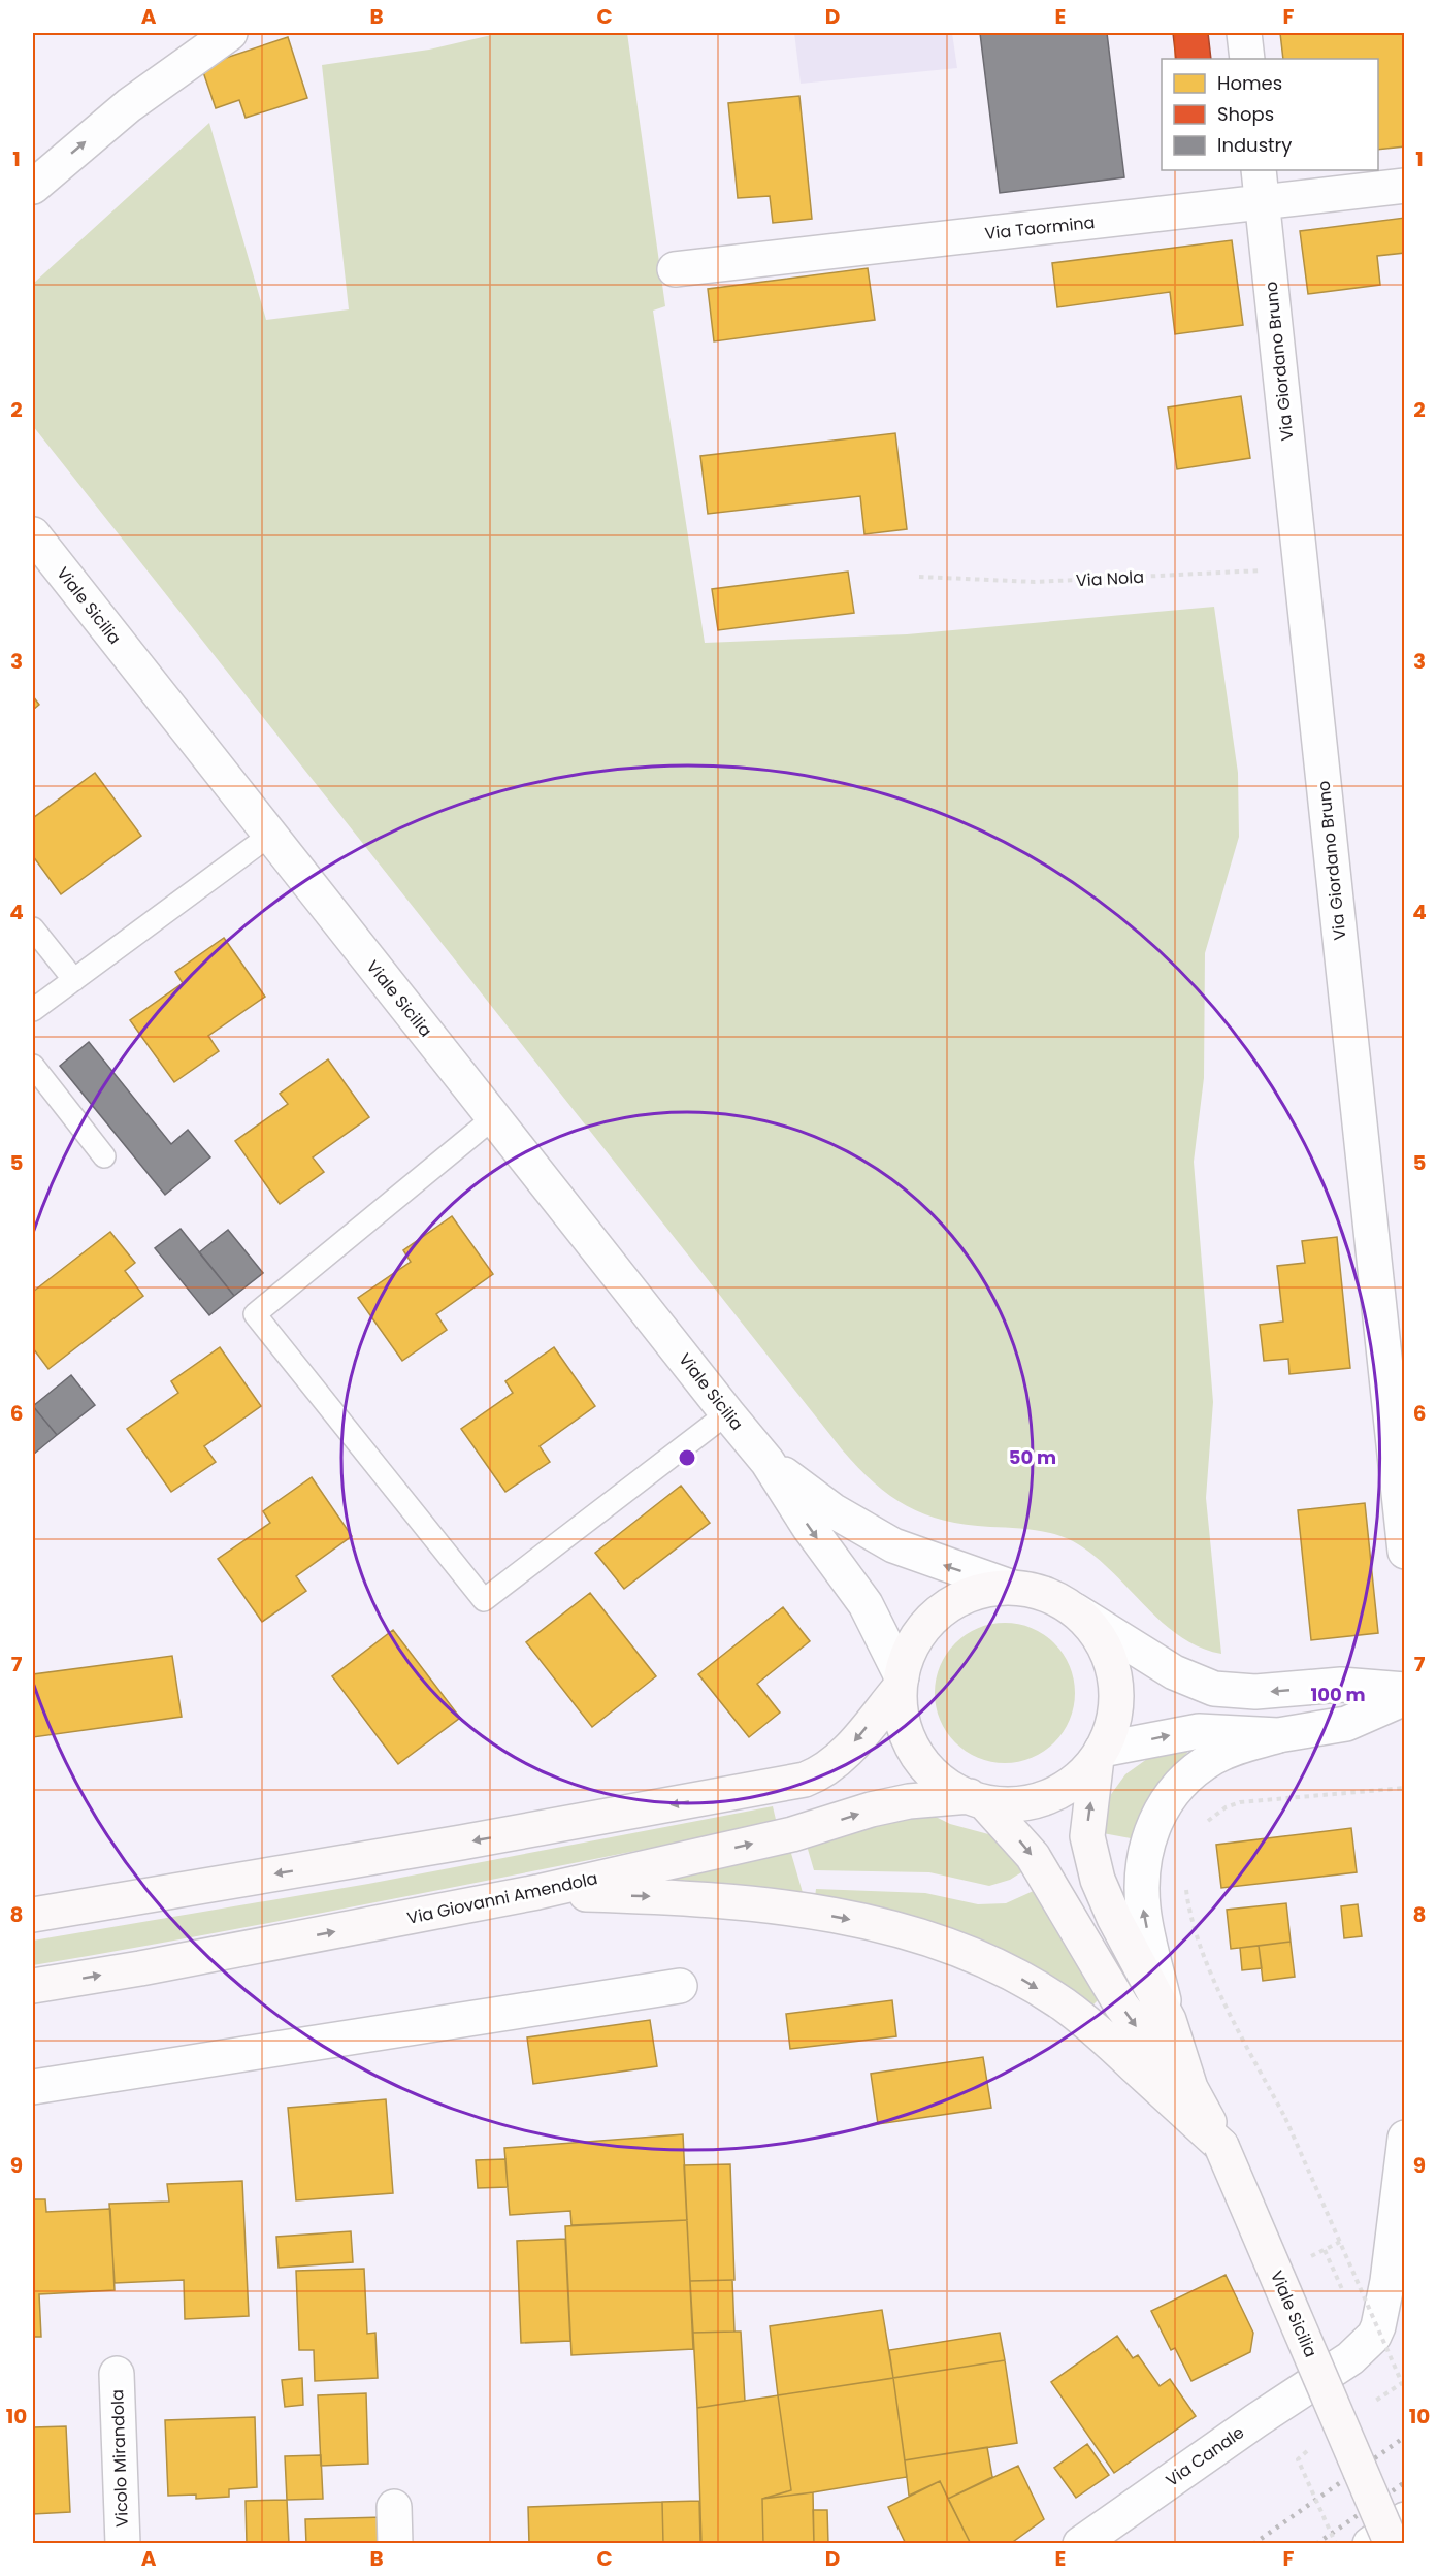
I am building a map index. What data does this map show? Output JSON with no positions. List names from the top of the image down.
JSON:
{
  "streets": {
    "main road": ["Viale Sicilia", "Via Giovanni Amendola"],
    "street": [
      "Via Taormina",
      "Via Giordano Bruno",
      "Via Canale",
      "Vicolo Mirandola"
    ],
    "path": ["Via Nola"]
  },
  "crossings": [
    ["Via Taormina", "Via Giordano Bruno"],
    ["Via Giordano Bruno", "Via Nola"],
    ["Viale Sicilia", "Via Giovanni Amendola"]
  ],
  "legend": ["Homes", "Shops", "Industry"],
  "grid": {
    "columns": [
      "A",
      "B",
      "C",
      "D",
      "E",
      "F"
    ],
    "rows": [
      "1",
      "2",
      "3",
      "4",
      "5",
      "6",
      "7",
      "8",
      "9",
      "10"
    ]
  },
  "rings": ["50 m", "100 m"]
}
